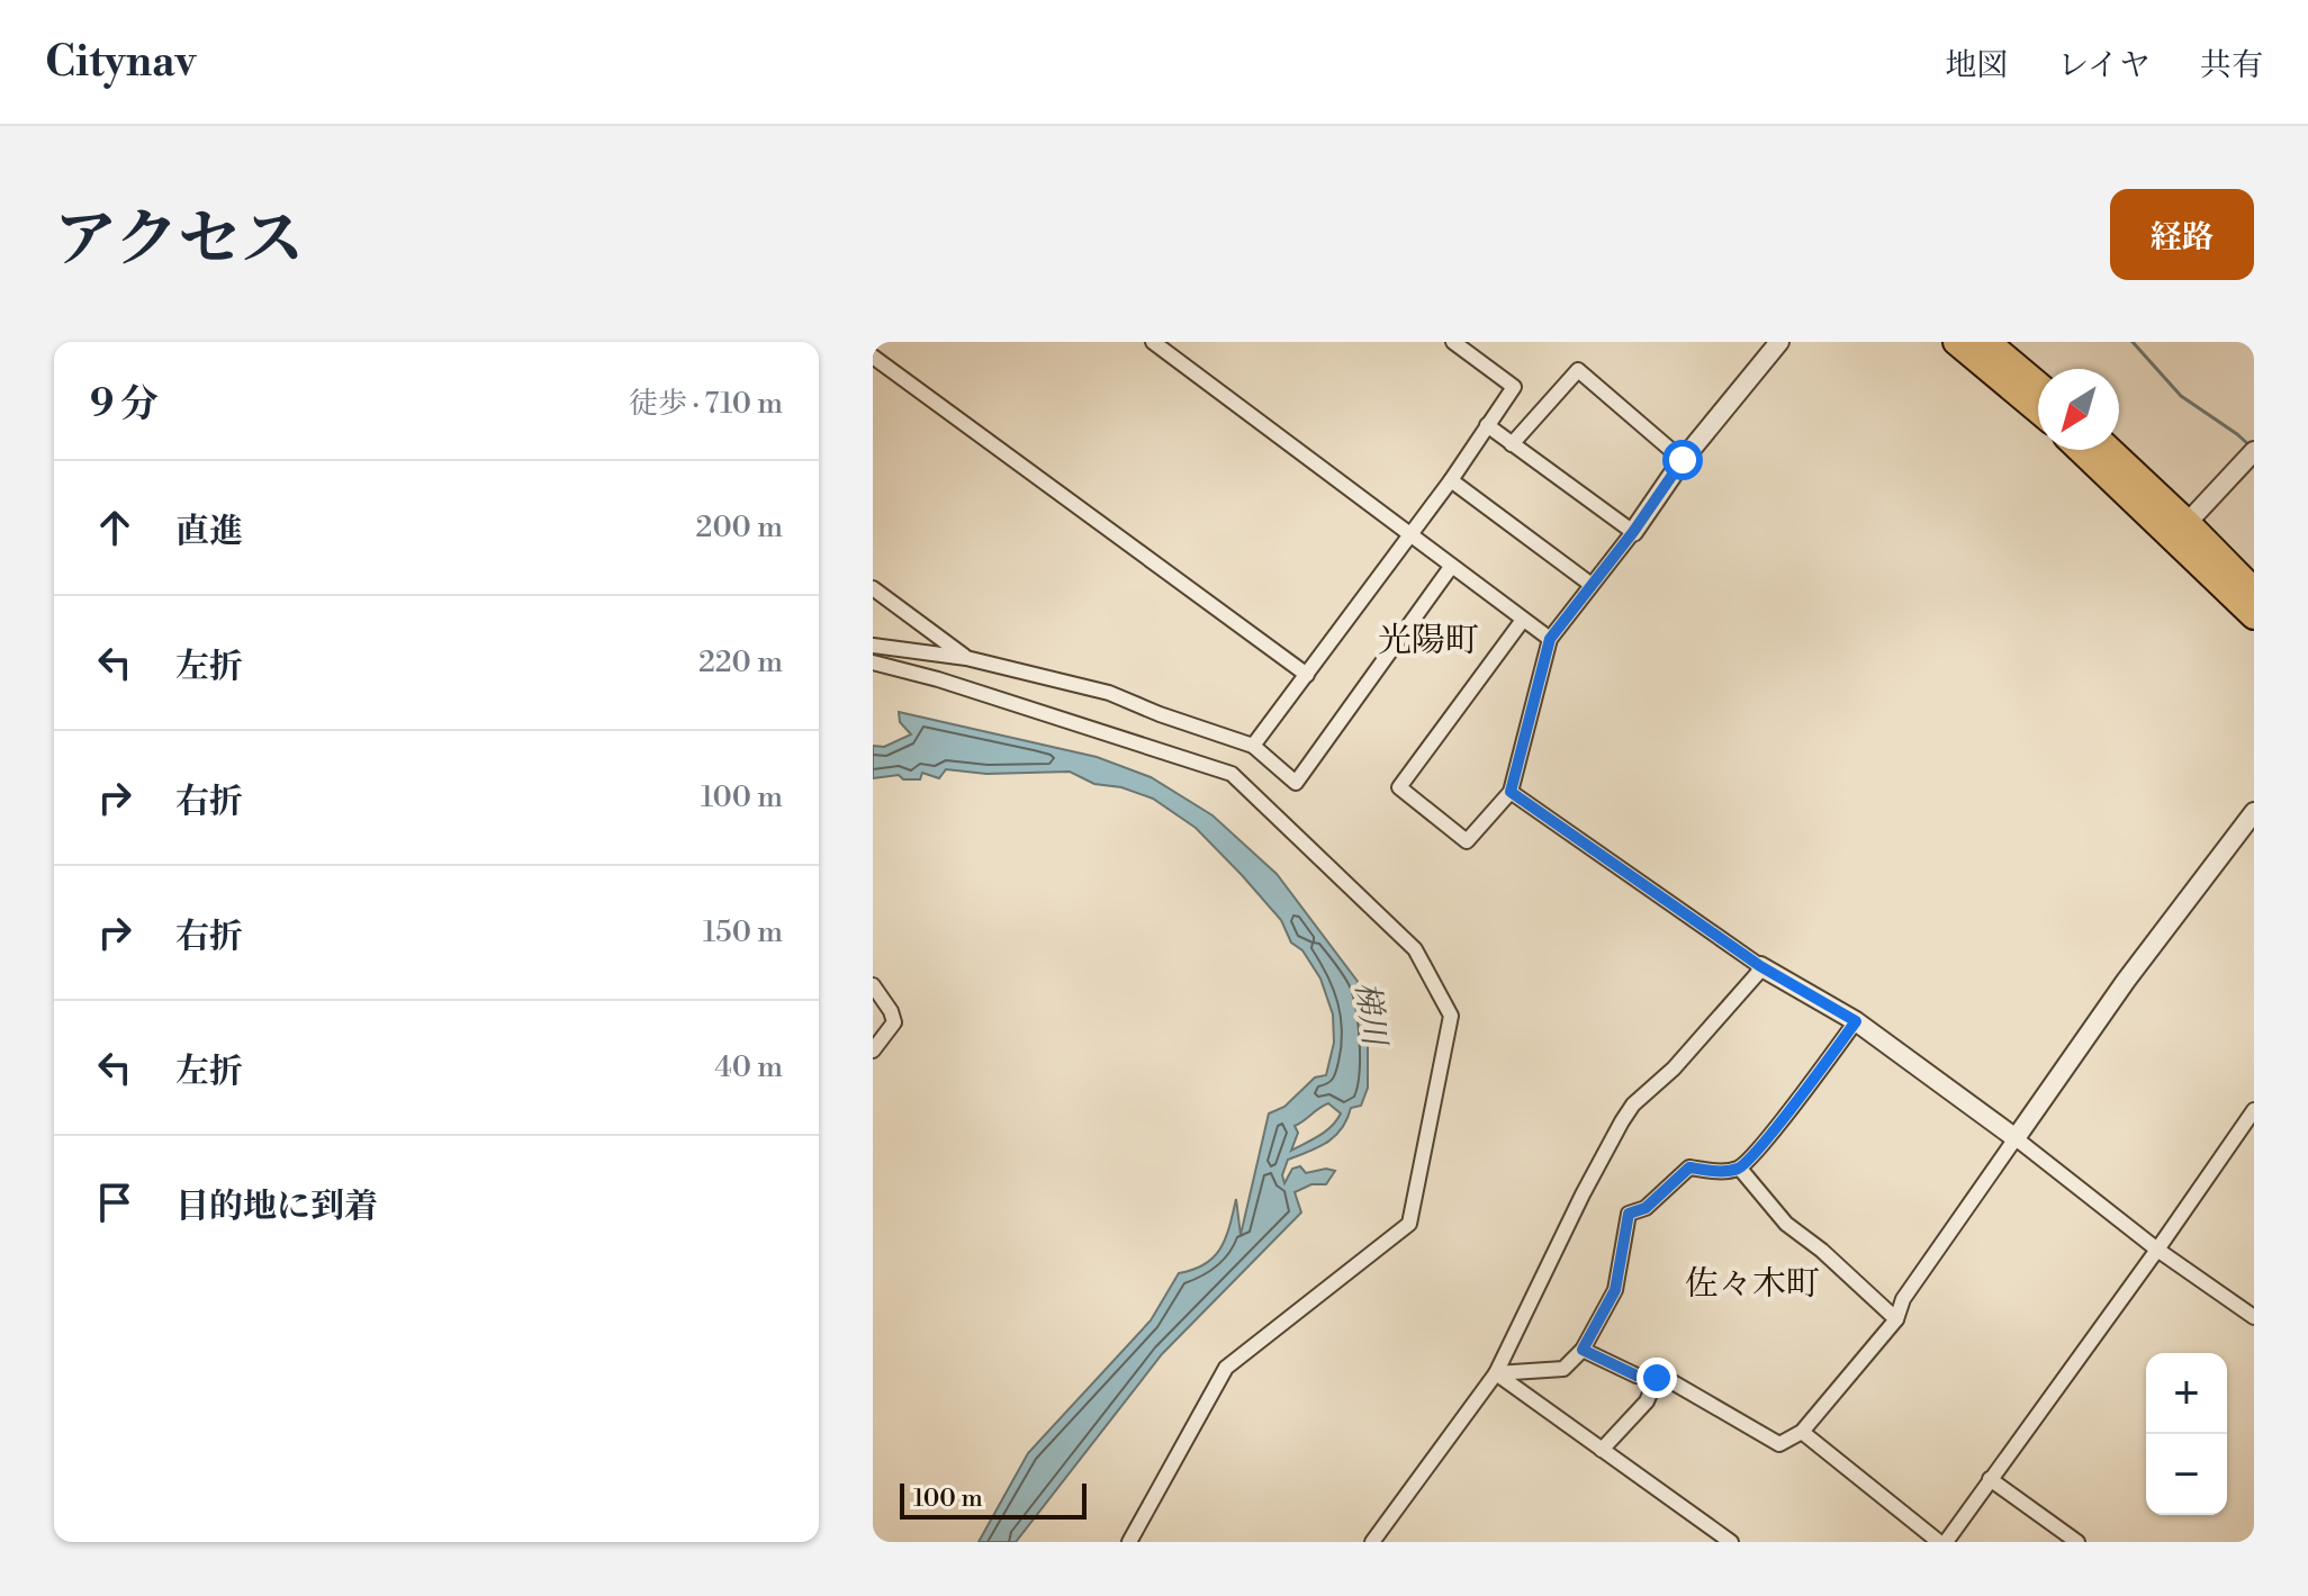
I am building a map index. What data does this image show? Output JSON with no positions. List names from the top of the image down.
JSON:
{
  "districts": ["光陽町", "佐々木町"],
  "water": ["梯川"],
  "scale_bar": "100 m",
  "north": "bottom left",
  "page": {
    "header": "Citynav",
    "nav": ["地図", "レイヤ", "共有"],
    "title": "アクセス",
    "buttons": "経路",
    "heading": ["9 分", "徒歩 · 710 m"],
    "list": [
      ["直進", "200 m"],
      ["左折", "220 m"],
      ["右折", "100 m"],
      ["右折", "150 m"],
      ["左折", "40 m"],
      "目的地に到着"
    ],
    "map_buttons": ["+", "−"],
    "scale": "100 m"
  }
}
